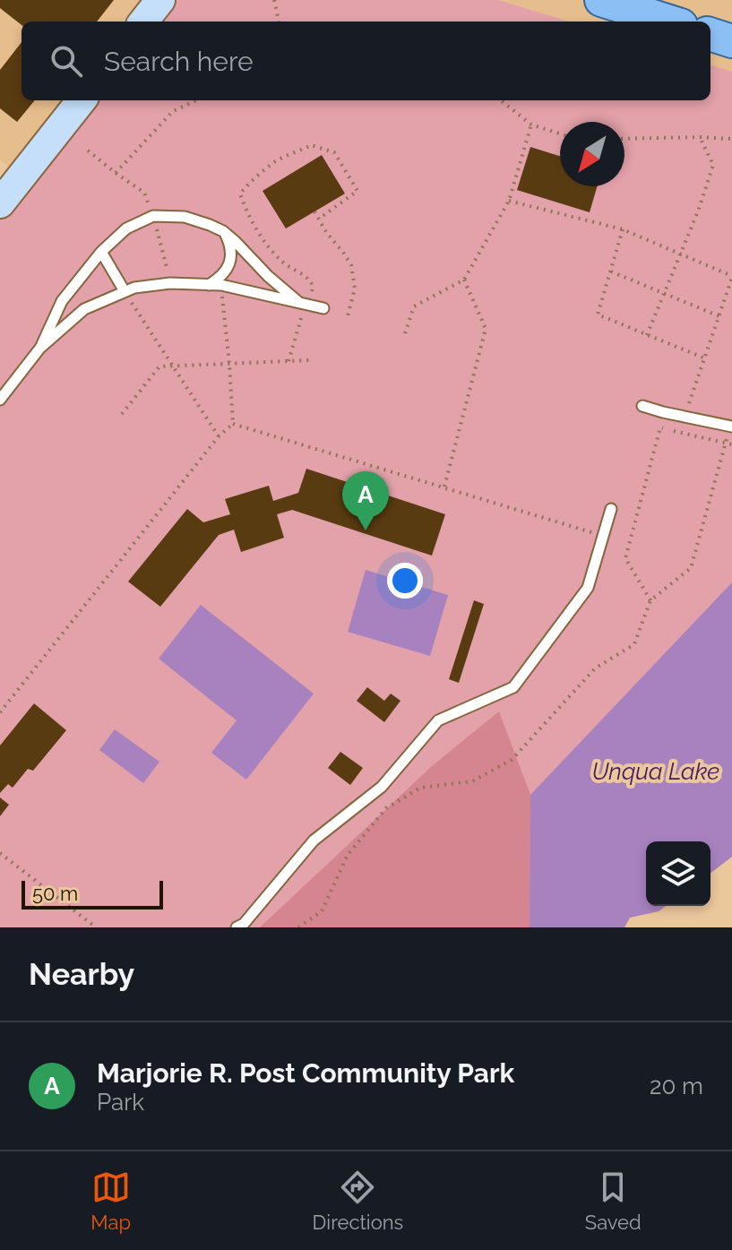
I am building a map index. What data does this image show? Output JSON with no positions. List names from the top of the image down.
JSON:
{
  "water": ["Unqua Lake"],
  "scale_bar": "50 m",
  "north": "bottom left",
  "page": {
    "search": "Search here",
    "pins": "A",
    "scale": "50 m",
    "heading": "Nearby",
    "list": [
      {
        "mark": "A",
        "name": "Marjorie R. Post Community Park",
        "note": "Park",
        "value": "20 m"
      }
    ],
    "nav": ["Map", "Directions", "Saved"]
  }
}
